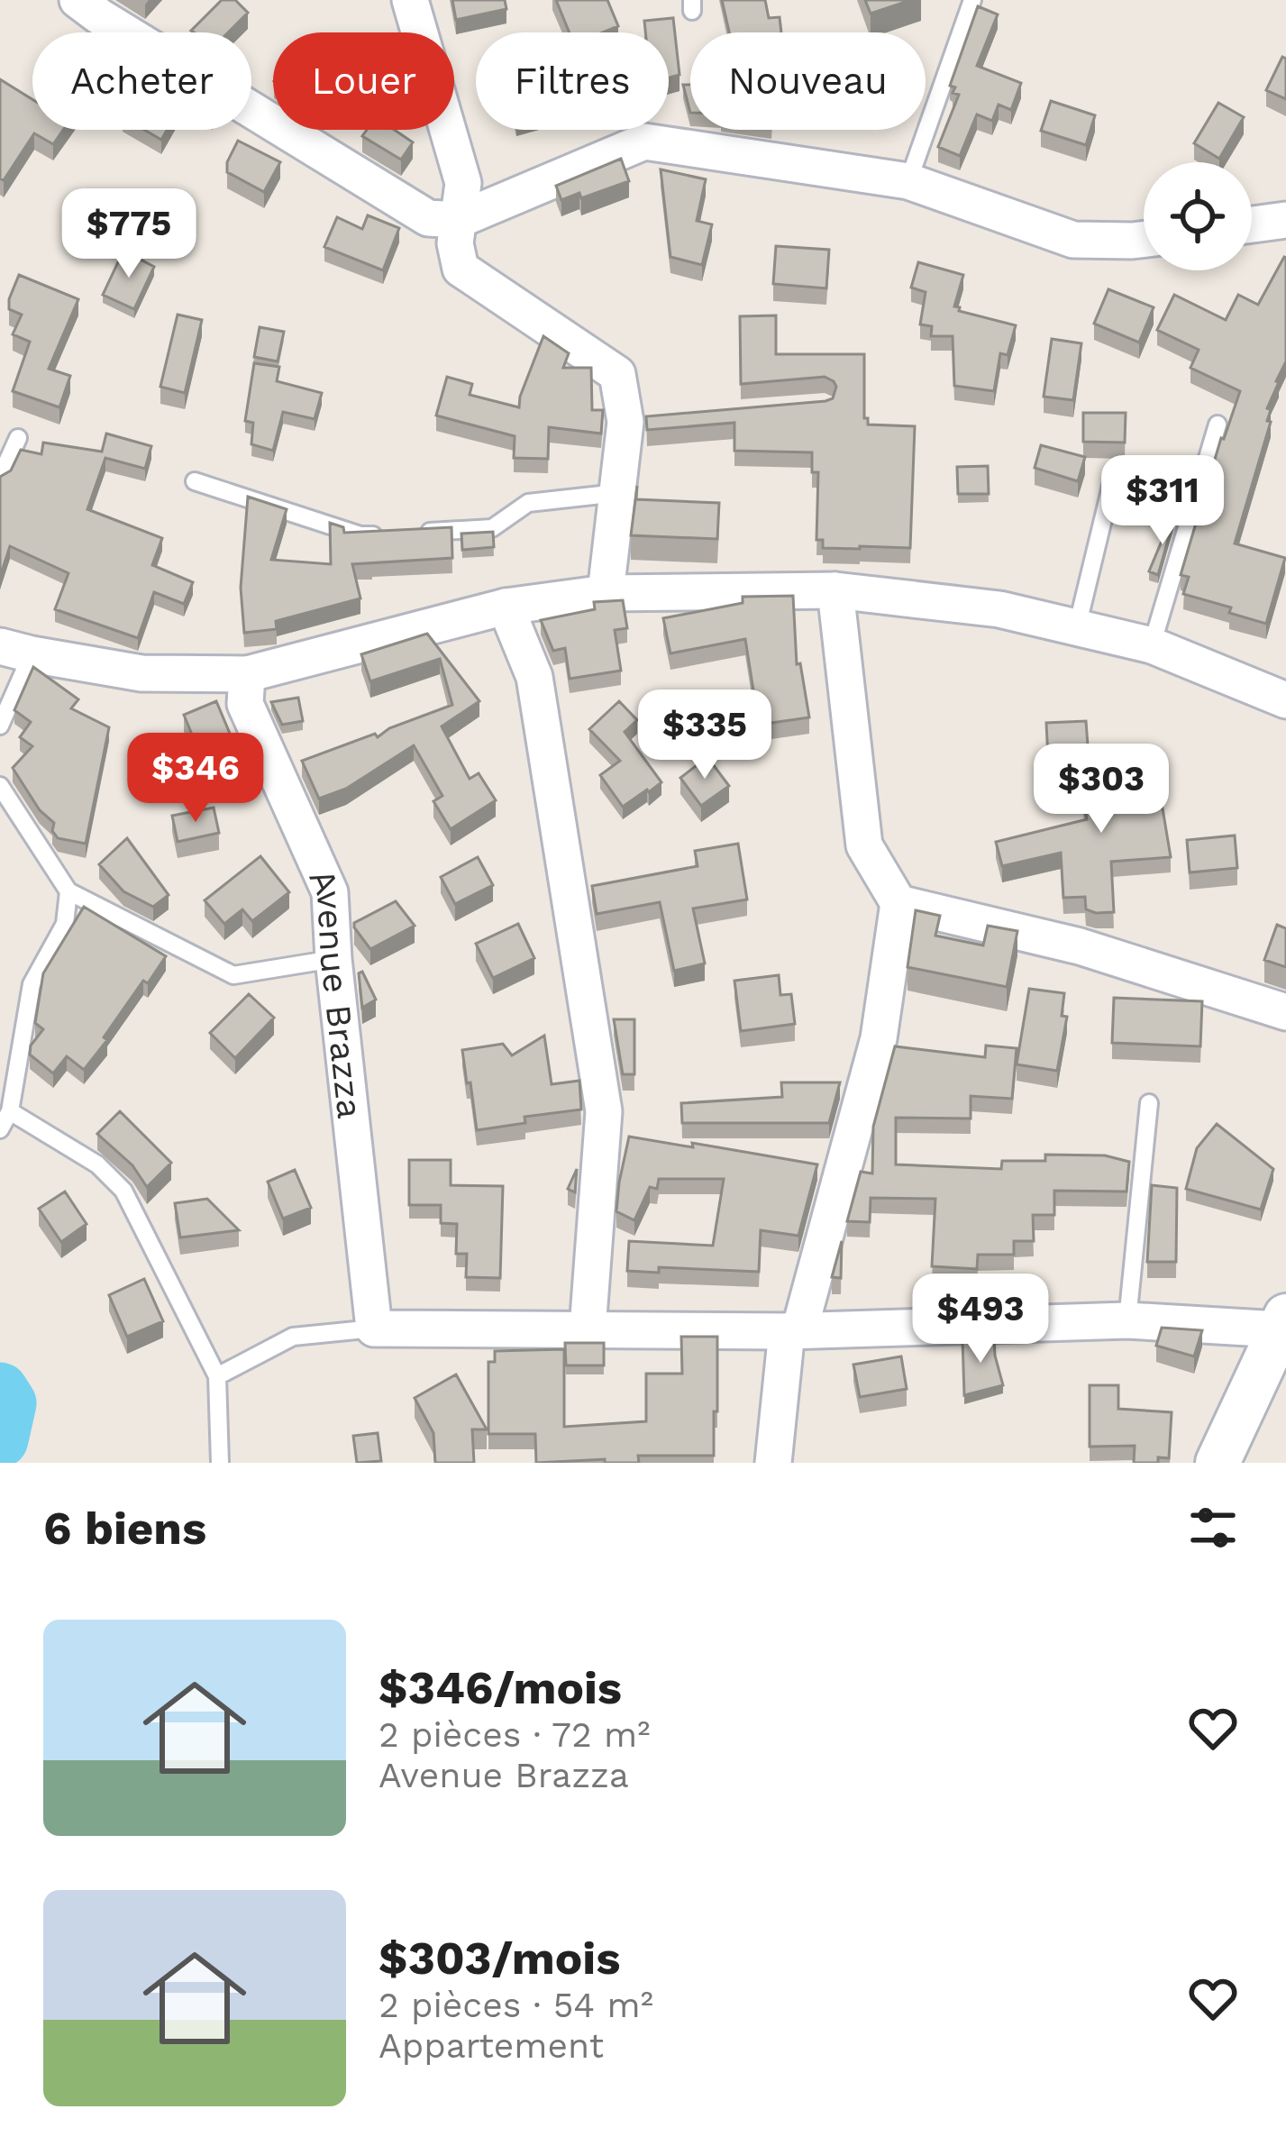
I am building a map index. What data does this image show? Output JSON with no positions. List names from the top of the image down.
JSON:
{
  "streets": {
    "street": ["Avenue Brazza"]
  },
  "page": {
    "chip": [
      "Acheter",
      "Louer",
      "Filtres",
      "Nouveau"
    ],
    "price": [
      "$775",
      "$311",
      "$335",
      "$346",
      "$303",
      "$493"
    ],
    "heading": "6 biens",
    "list": [
      {
        "name": "$346/mois",
        "note": "2 pièces · 72 m² · Avenue Brazza"
      },
      {
        "name": "$303/mois",
        "note": "2 pièces · 54 m² · Appartement"
      }
    ]
  }
}
